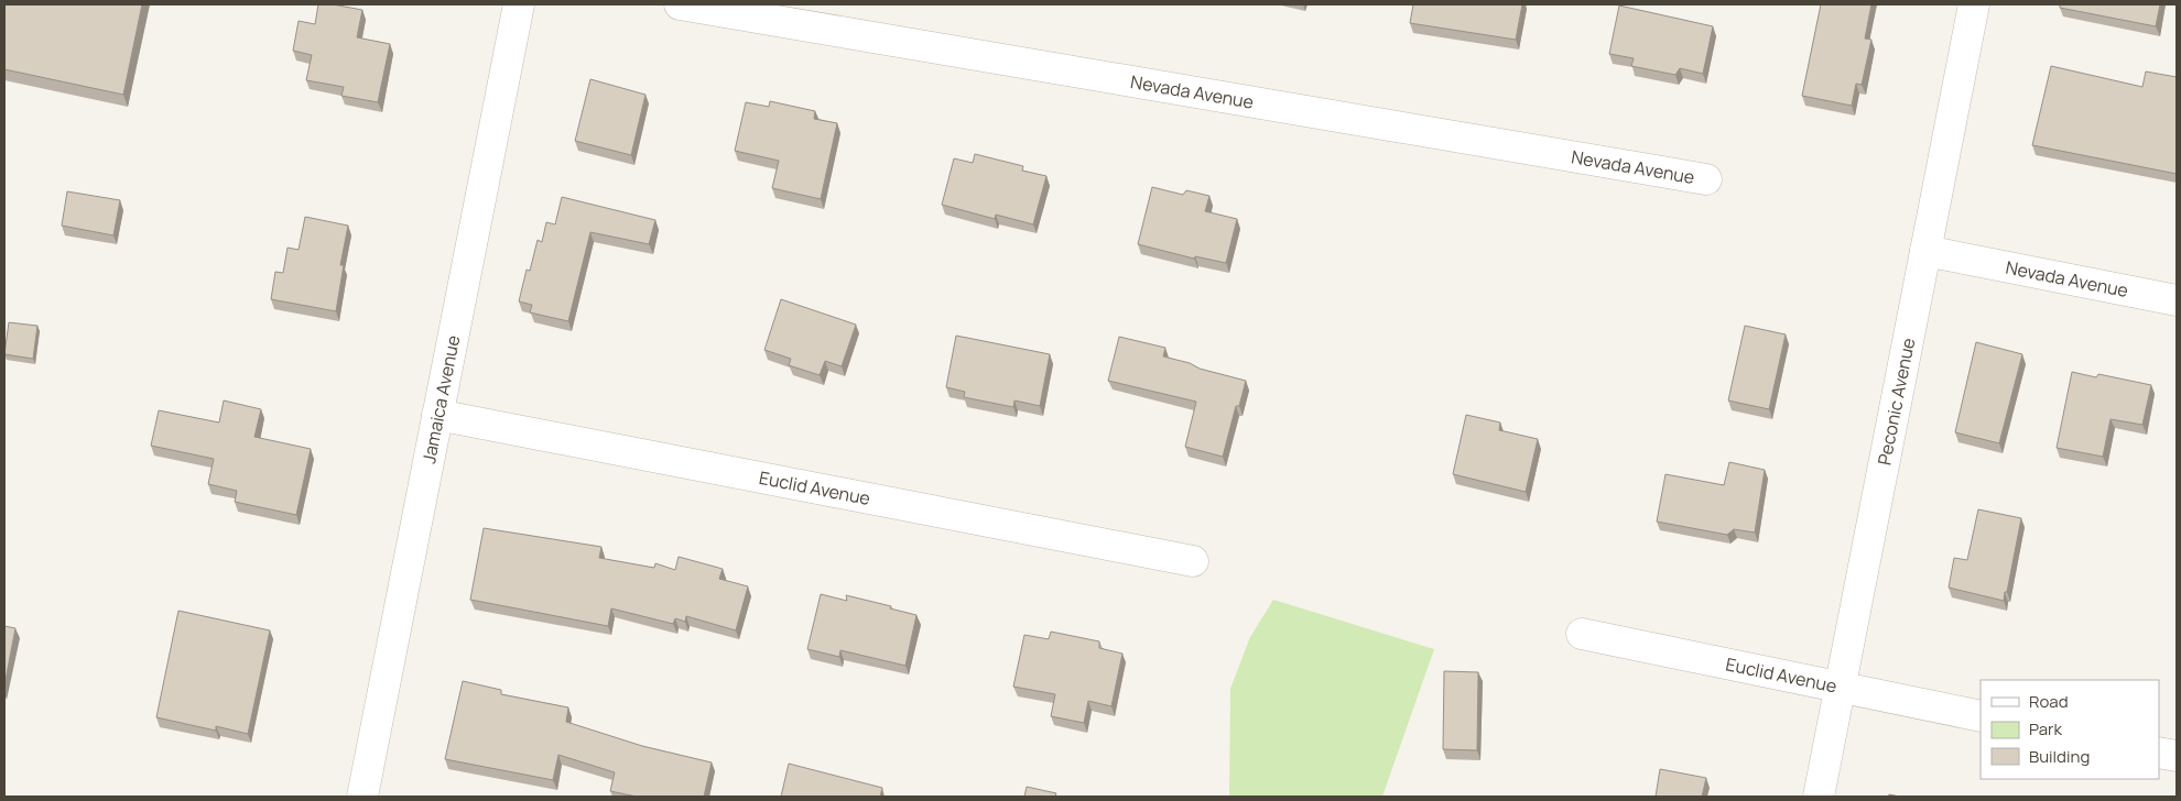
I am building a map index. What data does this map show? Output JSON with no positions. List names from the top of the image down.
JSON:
{
  "streets": {
    "street": [
      "Nevada Avenue",
      "Jamaica Avenue",
      "Peconic Avenue",
      "Euclid Avenue"
    ]
  },
  "crossings": [
    ["Nevada Avenue", "Peconic Avenue"],
    ["Jamaica Avenue", "Euclid Avenue"],
    ["Peconic Avenue", "Euclid Avenue"]
  ],
  "legend": ["Road", "Park", "Building"]
}
